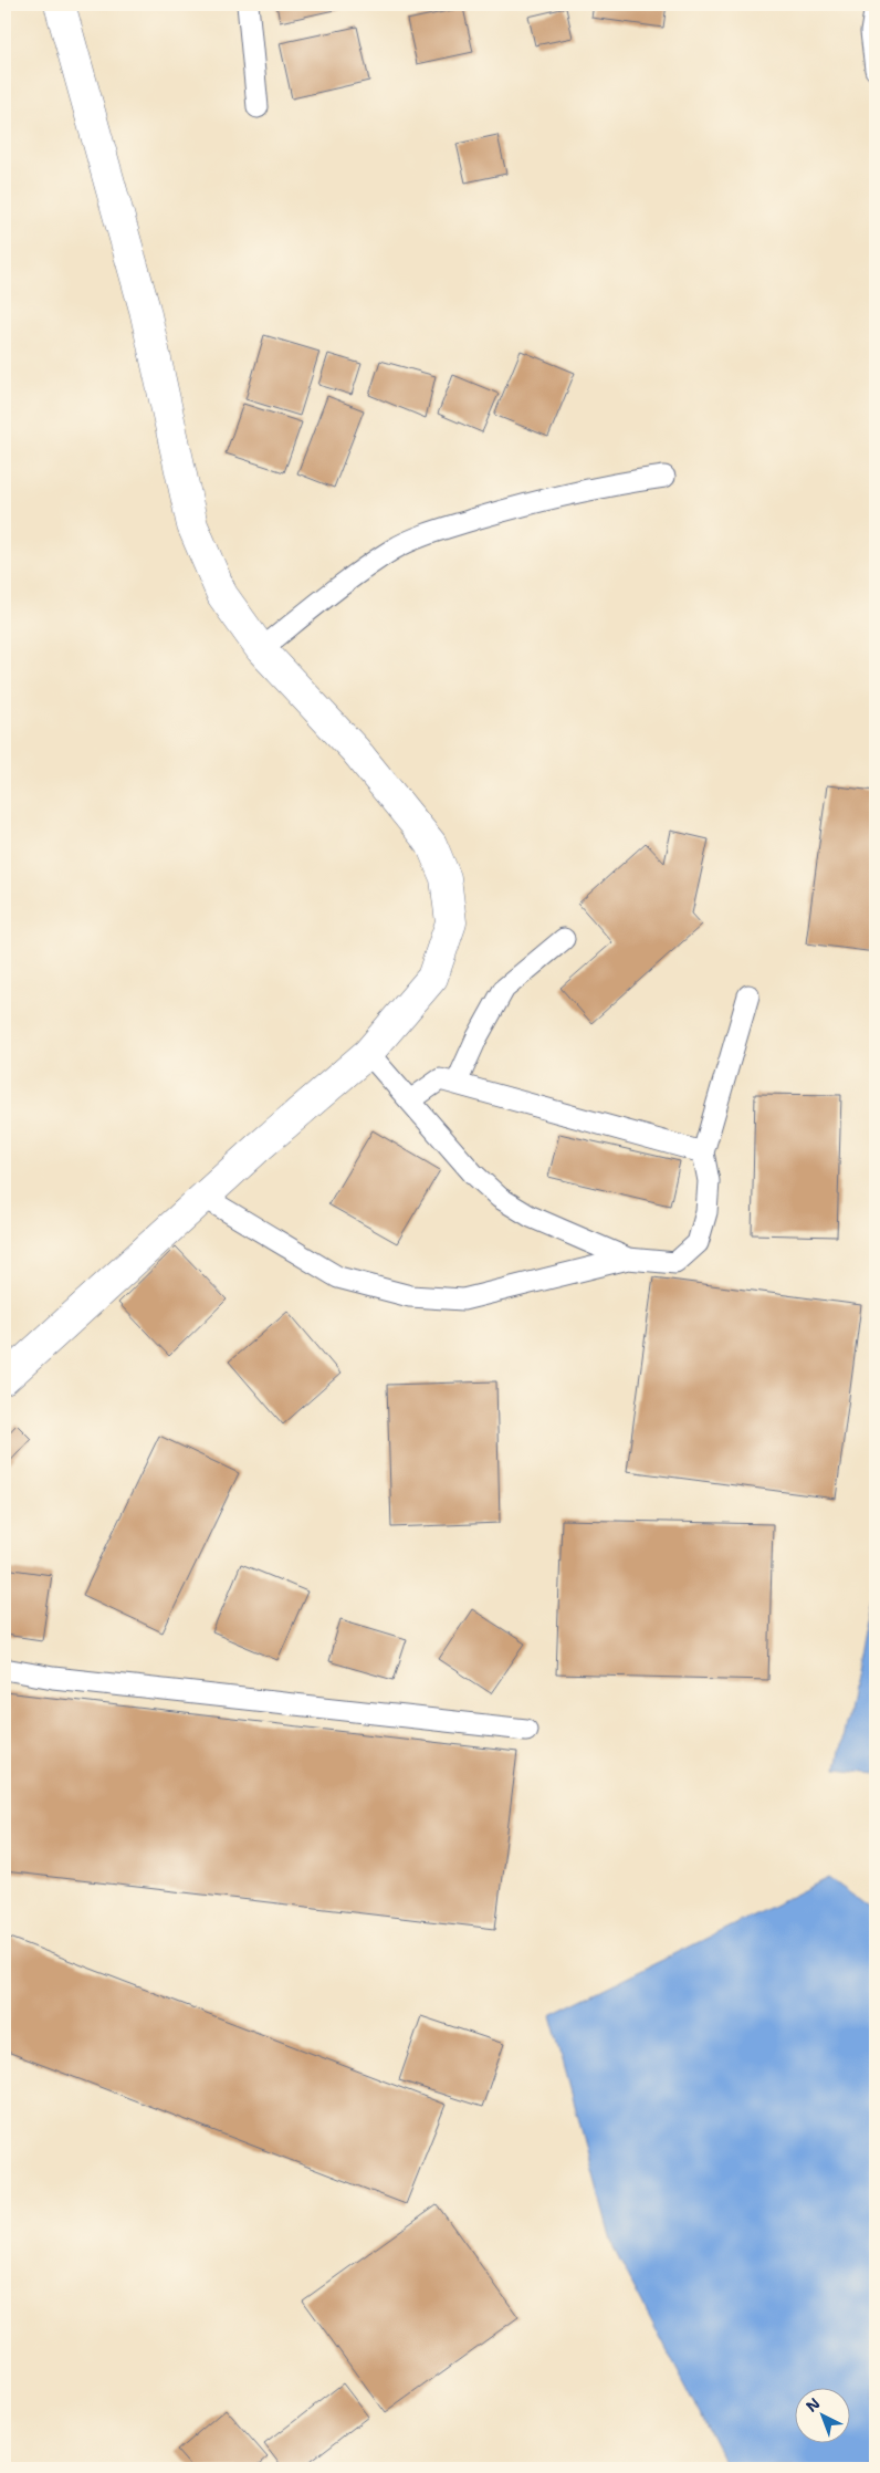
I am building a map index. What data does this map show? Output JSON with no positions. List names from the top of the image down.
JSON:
{
  "north": "top left"
}
